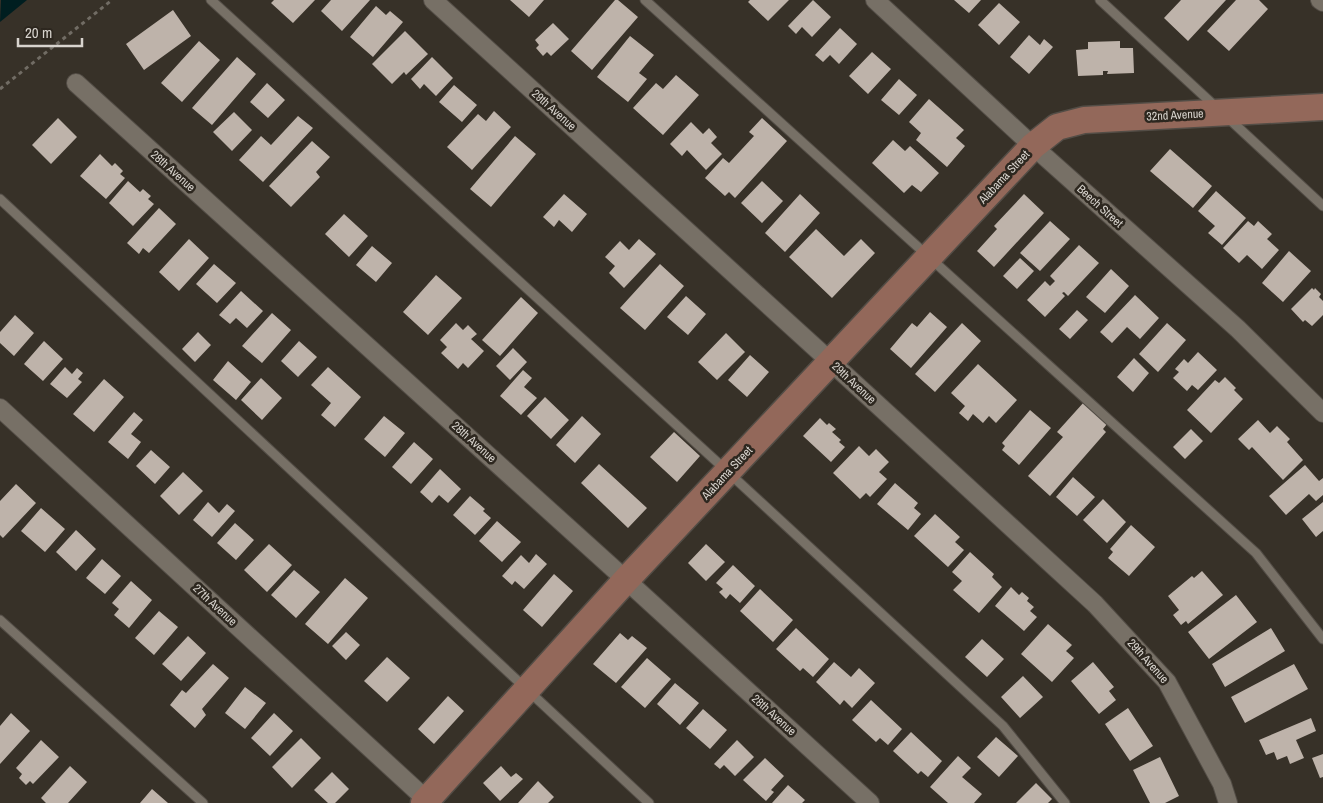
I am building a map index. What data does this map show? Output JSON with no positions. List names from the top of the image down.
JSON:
{
  "streets": {
    "street": [
      "29th Avenue",
      "32nd Avenue",
      "28th Avenue",
      "Alabama Street",
      "Beech Street",
      "27th Avenue"
    ]
  },
  "crossings": [
    ["29th Avenue", "Alabama Street"],
    ["32nd Avenue", "Alabama Street"],
    ["32nd Avenue", "Beech Street"],
    ["28th Avenue", "Alabama Street"],
    ["Alabama Street", "Beech Street"],
    ["Alabama Street", "27th Avenue"]
  ],
  "scale_bar": "20 m"
}
